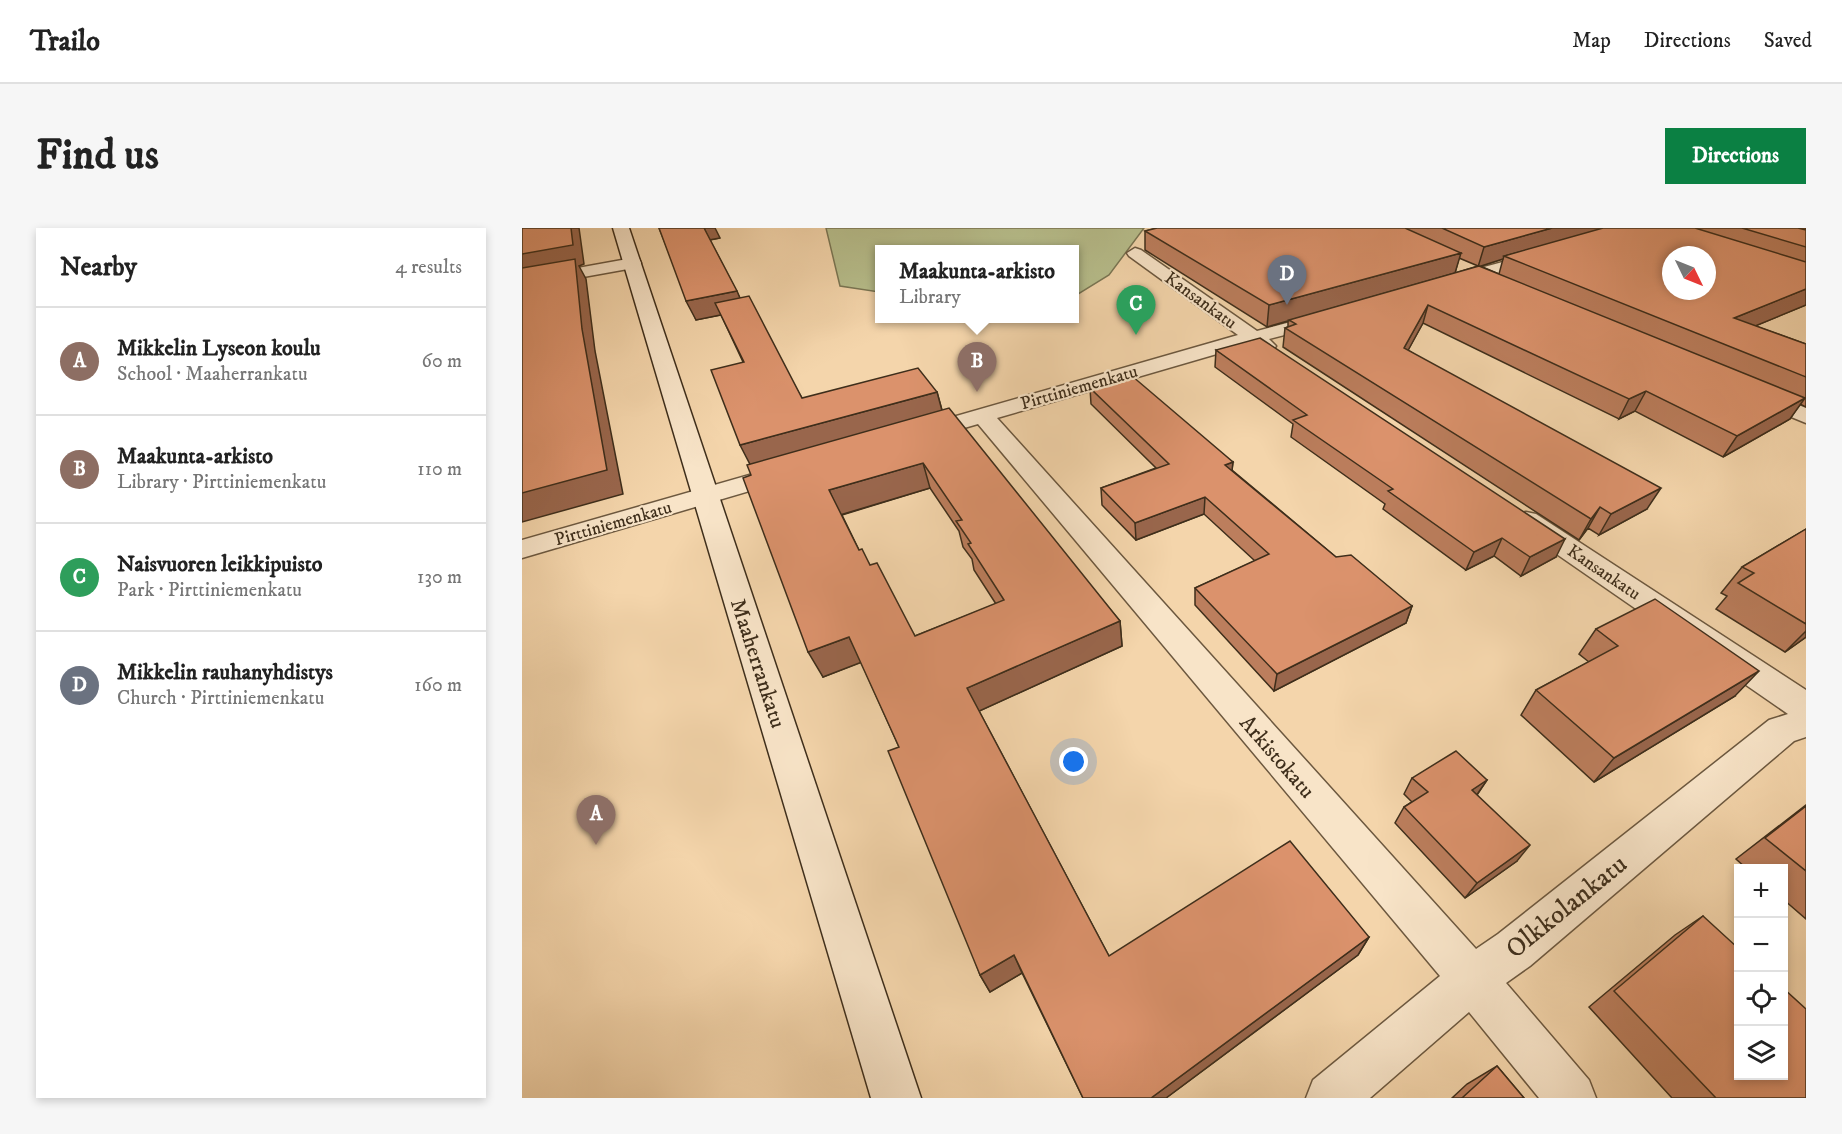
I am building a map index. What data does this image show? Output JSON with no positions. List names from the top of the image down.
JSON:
{
  "streets": {
    "street": [
      "Kansankatu",
      "Pirttiniemenkatu",
      "Maaherrankatu",
      "Arkistokatu",
      "Olkkolankatu"
    ]
  },
  "crossings": [
    ["Kansankatu", "Pirttiniemenkatu"],
    ["Pirttiniemenkatu", "Maaherrankatu"],
    ["Pirttiniemenkatu", "Arkistokatu"],
    ["Arkistokatu", "Olkkolankatu"]
  ],
  "north": "bottom right",
  "page": {
    "header": "Trailo",
    "nav": ["Map", "Directions", "Saved"],
    "buttons": "Directions",
    "title": "Find us",
    "heading": ["Nearby", "4 results"],
    "popup": ["Maakunta-arkisto", "Library"],
    "pins": [
      "D",
      "C",
      "B",
      "A"
    ],
    "list": [
      {
        "mark": "A",
        "name": "Mikkelin Lyseon koulu",
        "note": "School · Maaherrankatu",
        "value": "60 m"
      },
      {
        "mark": "B",
        "name": "Maakunta-arkisto",
        "note": "Library · Pirttiniemenkatu",
        "value": "110 m"
      },
      {
        "mark": "C",
        "name": "Naisvuoren leikkipuisto",
        "note": "Park · Pirttiniemenkatu",
        "value": "130 m"
      },
      {
        "mark": "D",
        "name": "Mikkelin rauhanyhdistys",
        "note": "Church · Pirttiniemenkatu",
        "value": "160 m"
      }
    ],
    "map_buttons": ["+", "−"]
  }
}
